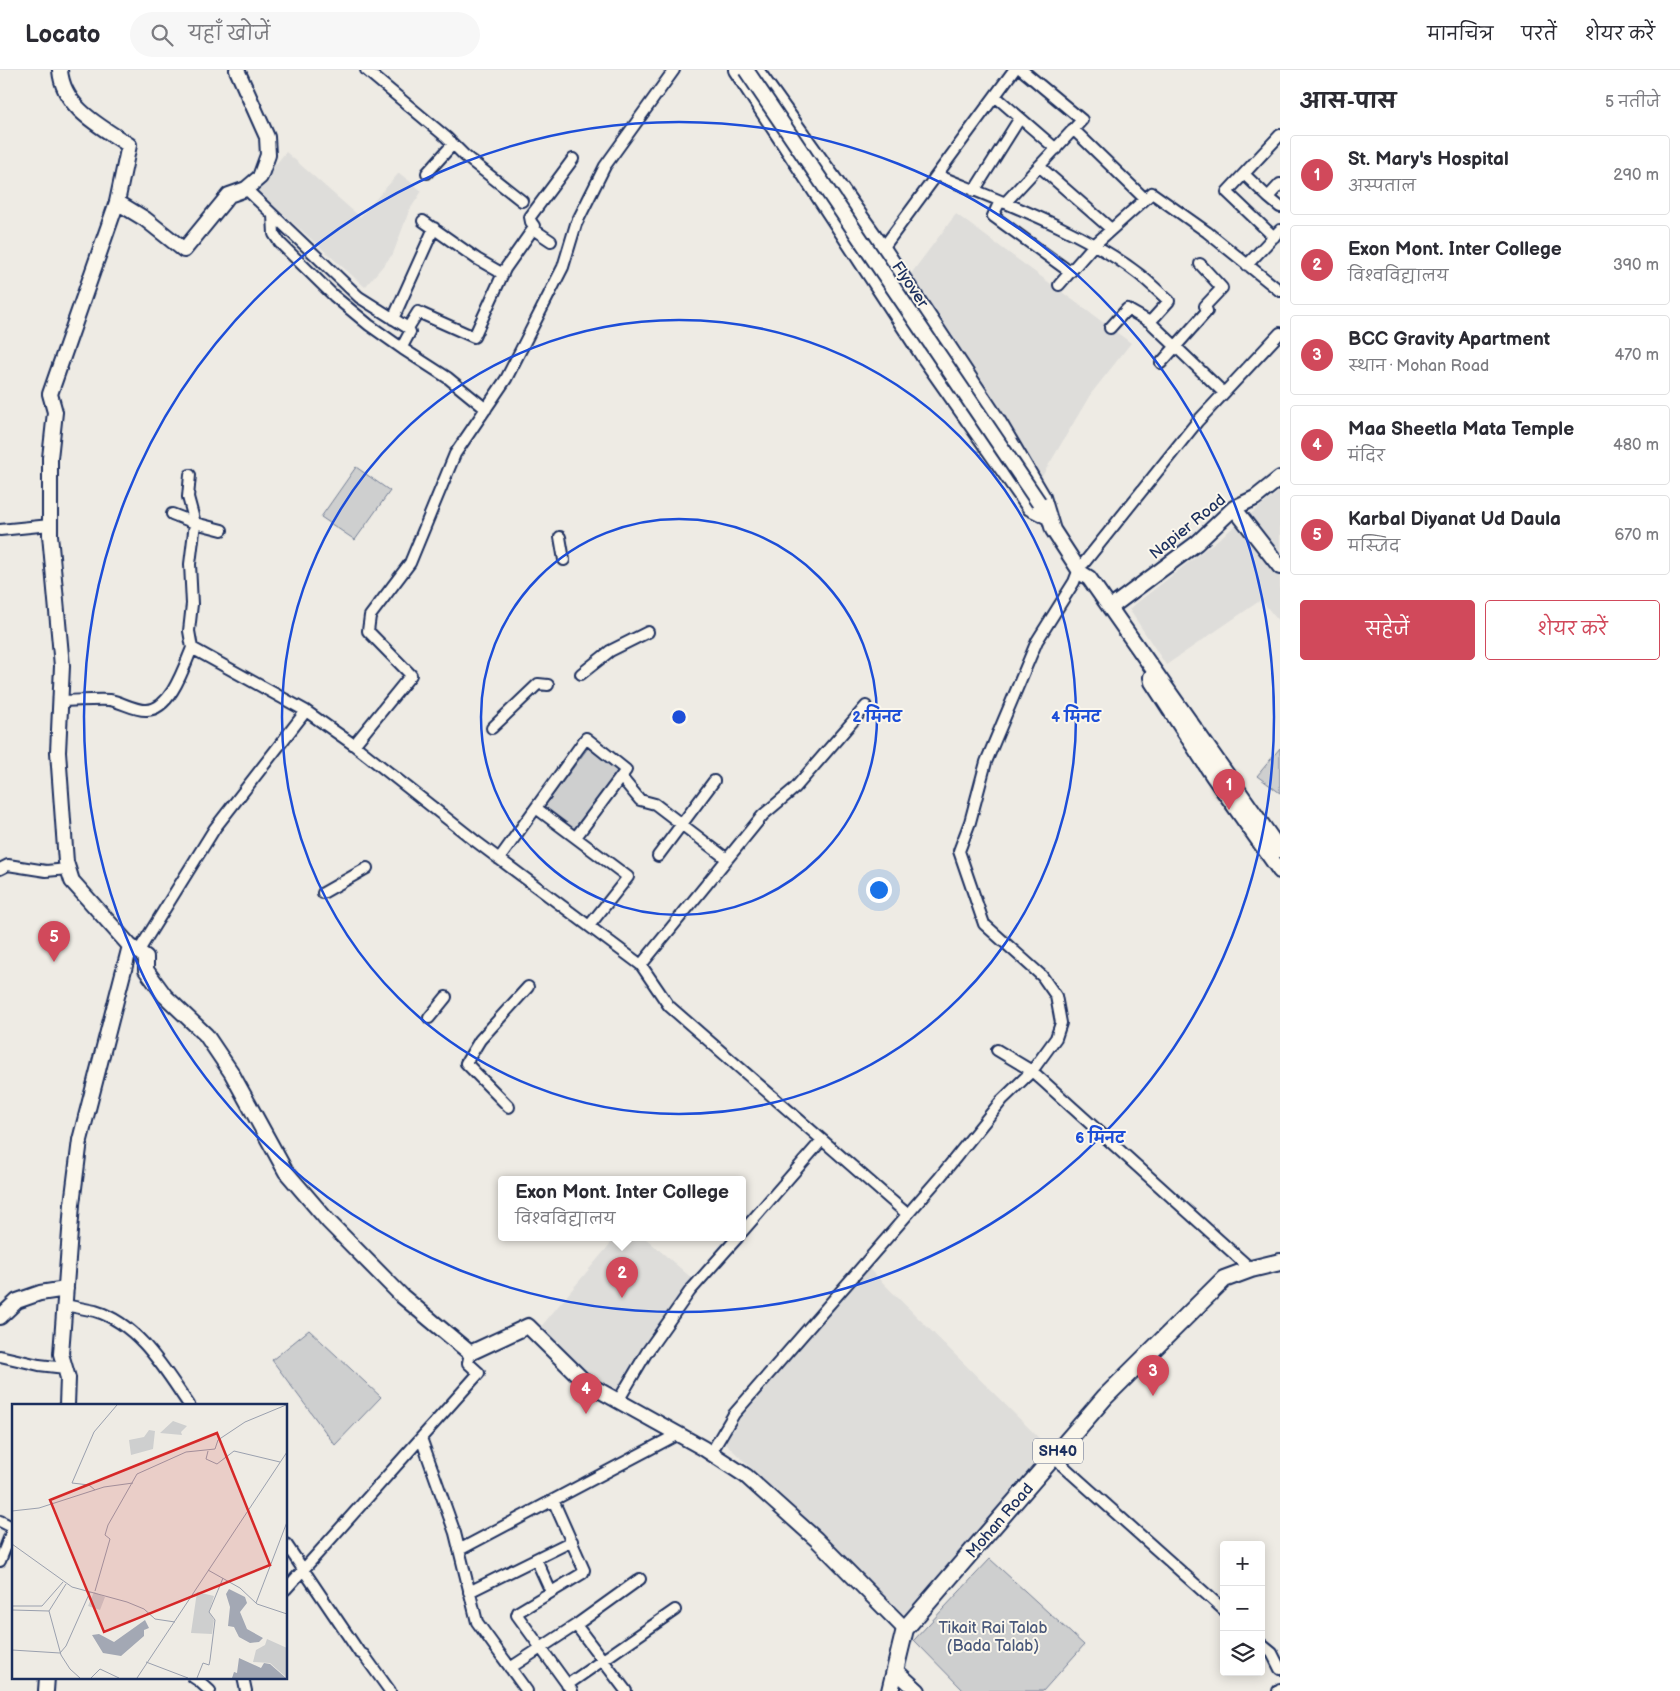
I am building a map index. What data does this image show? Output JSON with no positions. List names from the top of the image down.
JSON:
{
  "streets": {
    "main road": ["SH40", "Mohan Road"],
    "street": ["Flyover", "Napier Road"]
  },
  "parks": ["Tikait Rai Talab (Bada Talab)"],
  "page": {
    "header": "Locato",
    "search": "यहाँ खोजें",
    "nav": ["मानचित्र", "परतें", "शेयर करें"],
    "heading": ["आस-पास", "5 नतीजे"],
    "list": [
      {
        "mark": "1",
        "name": "St. Mary's Hospital",
        "note": "अस्पताल",
        "value": "290 m"
      },
      {
        "mark": "2",
        "name": "Exon Mont. Inter College",
        "note": "विश्वविद्यालय",
        "value": "390 m"
      },
      {
        "mark": "3",
        "name": "BCC Gravity Apartment",
        "note": "स्थान · Mohan Road",
        "value": "470 m"
      },
      {
        "mark": "4",
        "name": "Maa Sheetla Mata Temple",
        "note": "मंदिर",
        "value": "480 m"
      },
      {
        "mark": "5",
        "name": "Karbal Diyanat Ud Daula",
        "note": "मस्जिद",
        "value": "670 m"
      }
    ],
    "buttons": ["सहेजें", "शेयर करें"],
    "pins": [
      "1",
      "5",
      "2",
      "3",
      "4"
    ],
    "popup": ["Exon Mont. Inter College", "विश्वविद्यालय"],
    "map_buttons": ["+", "−"]
  },
  "rings": ["2 मिनट", "4 मिनट", "6 मिनट"]
}
